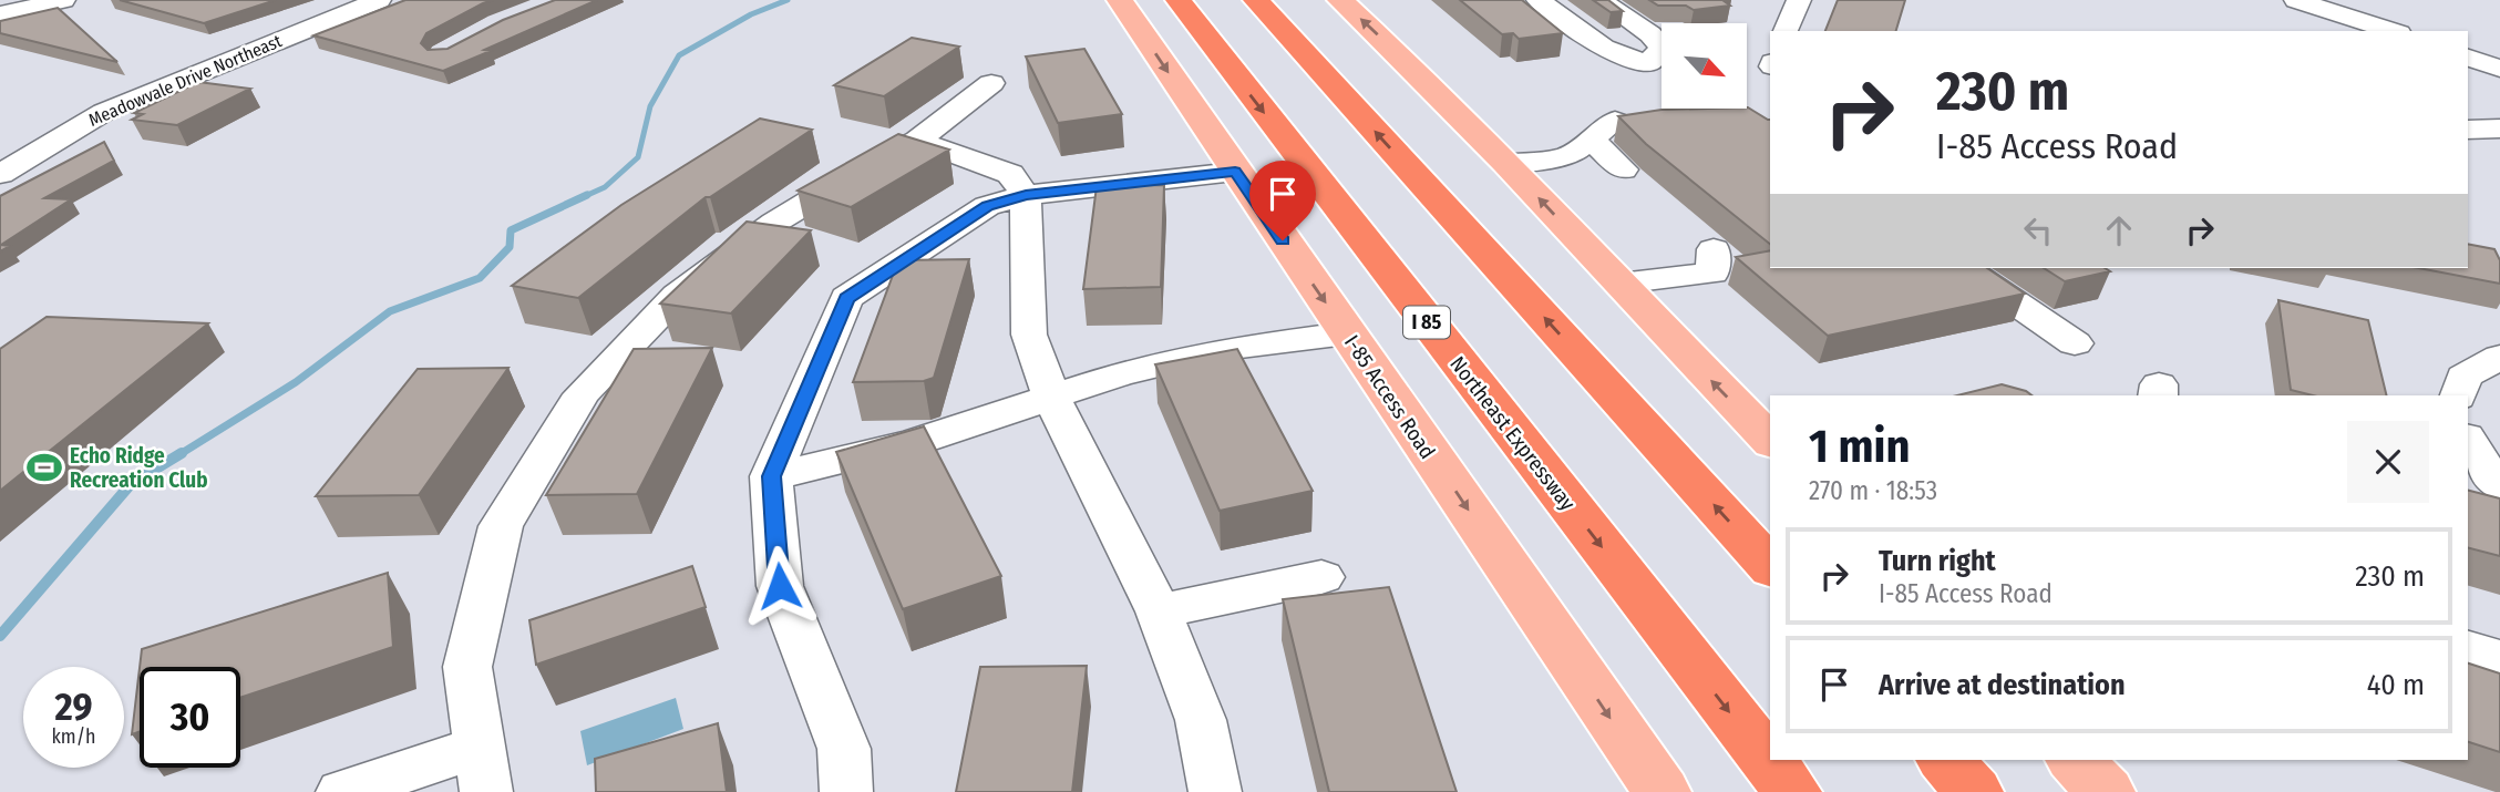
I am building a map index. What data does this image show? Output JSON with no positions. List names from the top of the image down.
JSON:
{
  "streets": {
    "highway": ["I 85", "Northeast Expressway"],
    "main road": ["I-85 Access Road"],
    "street": ["Meadowvale Drive Northeast"]
  },
  "places": {
    "sports": ["Echo Ridge Recreation Club"]
  },
  "north": "bottom right",
  "page": {
    "turn": ["230 m", "I-85 Access Road"],
    "heading": ["1 min", "270 m · 18:53"],
    "list": [
      {
        "name": "Turn right",
        "note": "I-85 Access Road",
        "value": "230 m"
      },
      {
        "name": "Arrive at destination",
        "value": "40 m"
      }
    ],
    "speed": "29 km/h",
    "limit": "30"
  }
}
